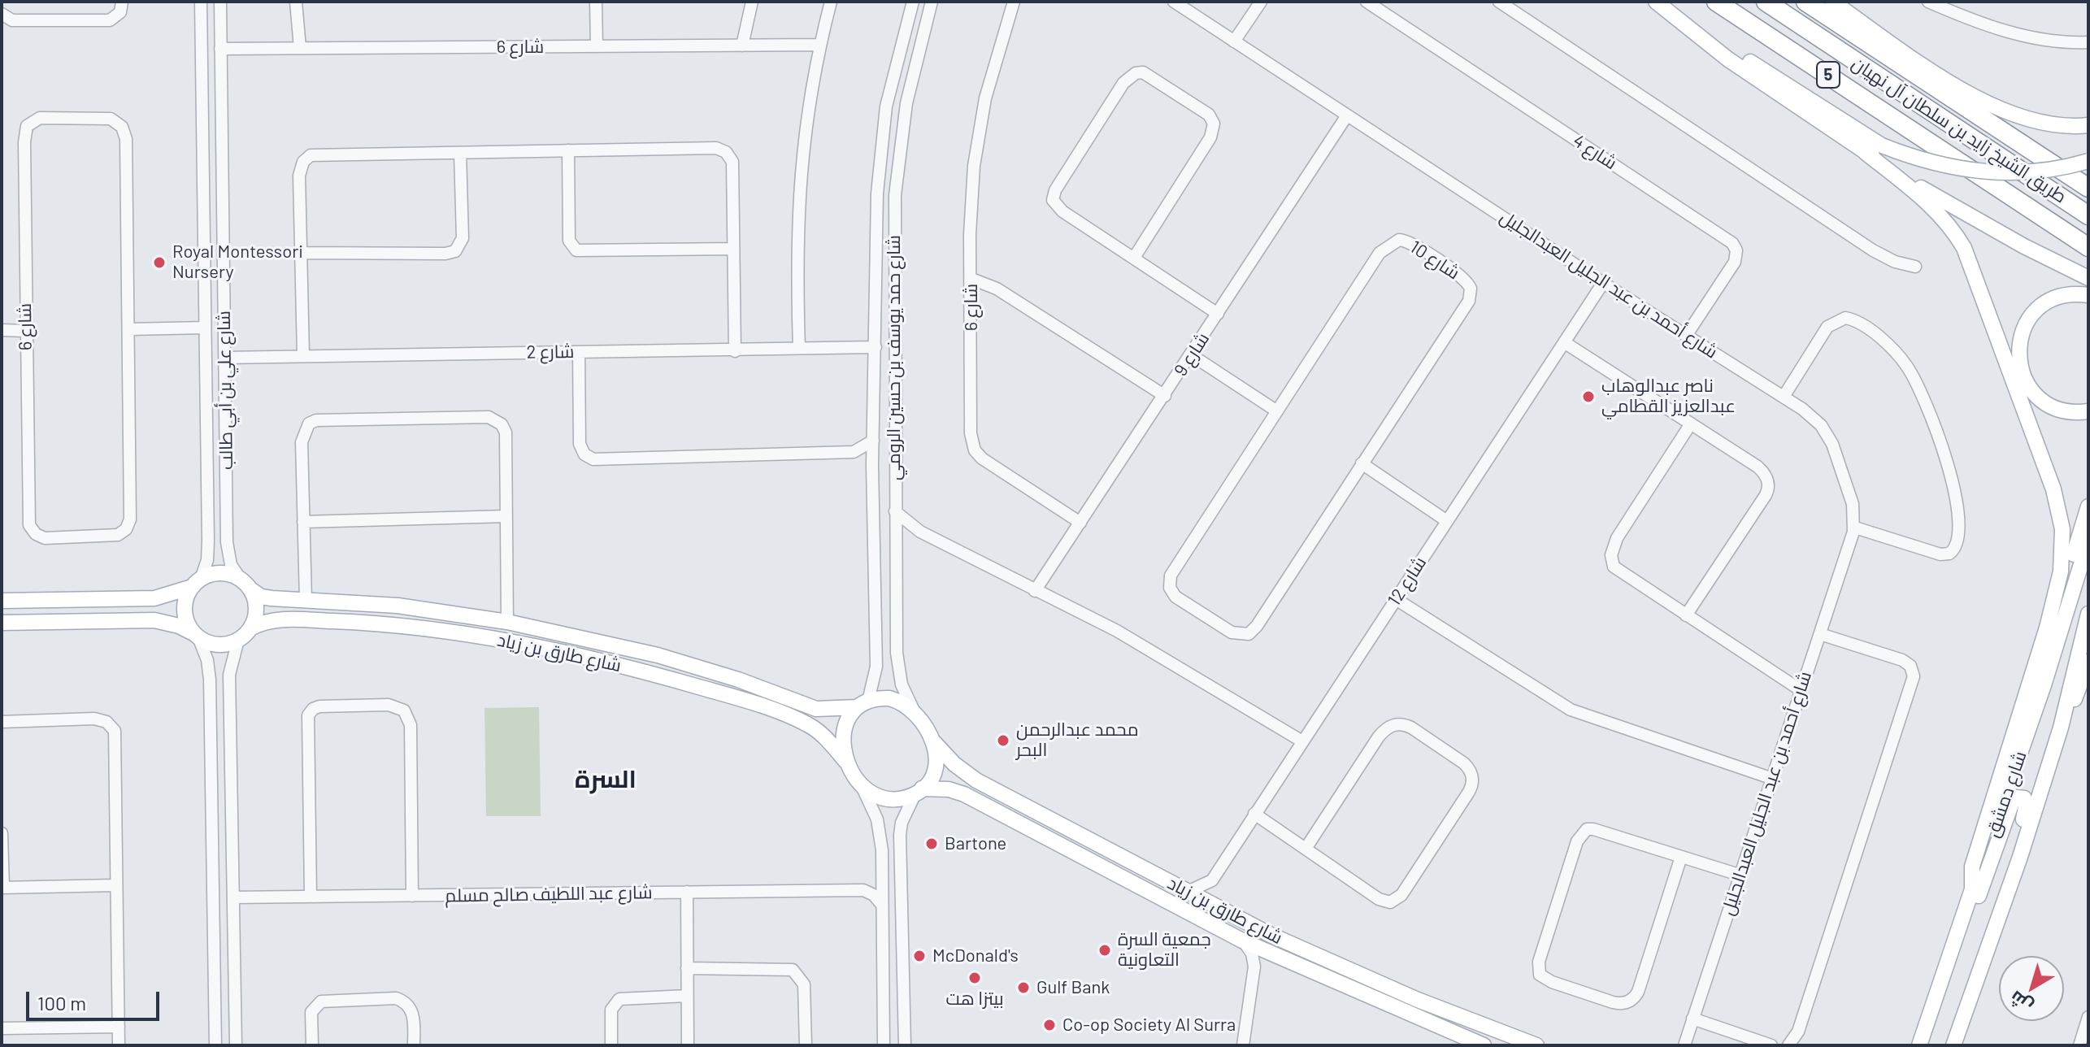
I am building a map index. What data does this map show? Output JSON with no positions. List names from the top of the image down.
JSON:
{
  "streets": {
    "highway": ["5", "طريق الشيخ زايد بن سلطان آل نهيان"],
    "main road": ["شارع طارق بن زياد", "شارع دمشق"],
    "street": [
      "شارع 6",
      "شارع 4",
      "شارع 10",
      "شارع أحمد بن عبد الجليل العبدالجليل",
      "شارع 2",
      "شارع 9",
      "شارع حمد يوسف بن حسين الرومي",
      "شارع علي بن أبي طالب",
      "شارع 12",
      "شارع عبد اللطيف صالح مسلم"
    ]
  },
  "crossings": [
    ["شارع 6", "شارع 9"],
    ["شارع 6", "شارع علي بن أبي طالب"],
    ["شارع 4", "شارع أحمد بن عبد الجليل العبدالجليل"],
    ["شارع أحمد بن عبد الجليل العبدالجليل", "شارع 9"],
    ["شارع أحمد بن عبد الجليل العبدالجليل", "شارع 12"],
    ["شارع 2", "شارع حمد يوسف بن حسين الرومي"],
    ["شارع 2", "شارع علي بن أبي طالب"],
    ["شارع حمد يوسف بن حسين الرومي", "شارع طارق بن زياد"],
    ["شارع علي بن أبي طالب", "شارع طارق بن زياد"]
  ],
  "districts": ["السرة"],
  "places": [
    "Royal Montessori Nursery",
    "ناصر عبدالوهاب عبدالعزيز القطامي",
    "محمد عبدالرحمن البحر",
    "Bartone",
    "جمعية السرة التعاونية",
    "McDonald's",
    "بيتزا هت",
    "Gulf Bank",
    "Co-op Society Al Surra"
  ],
  "scale_bar": "100 m",
  "north": "bottom left"
}
